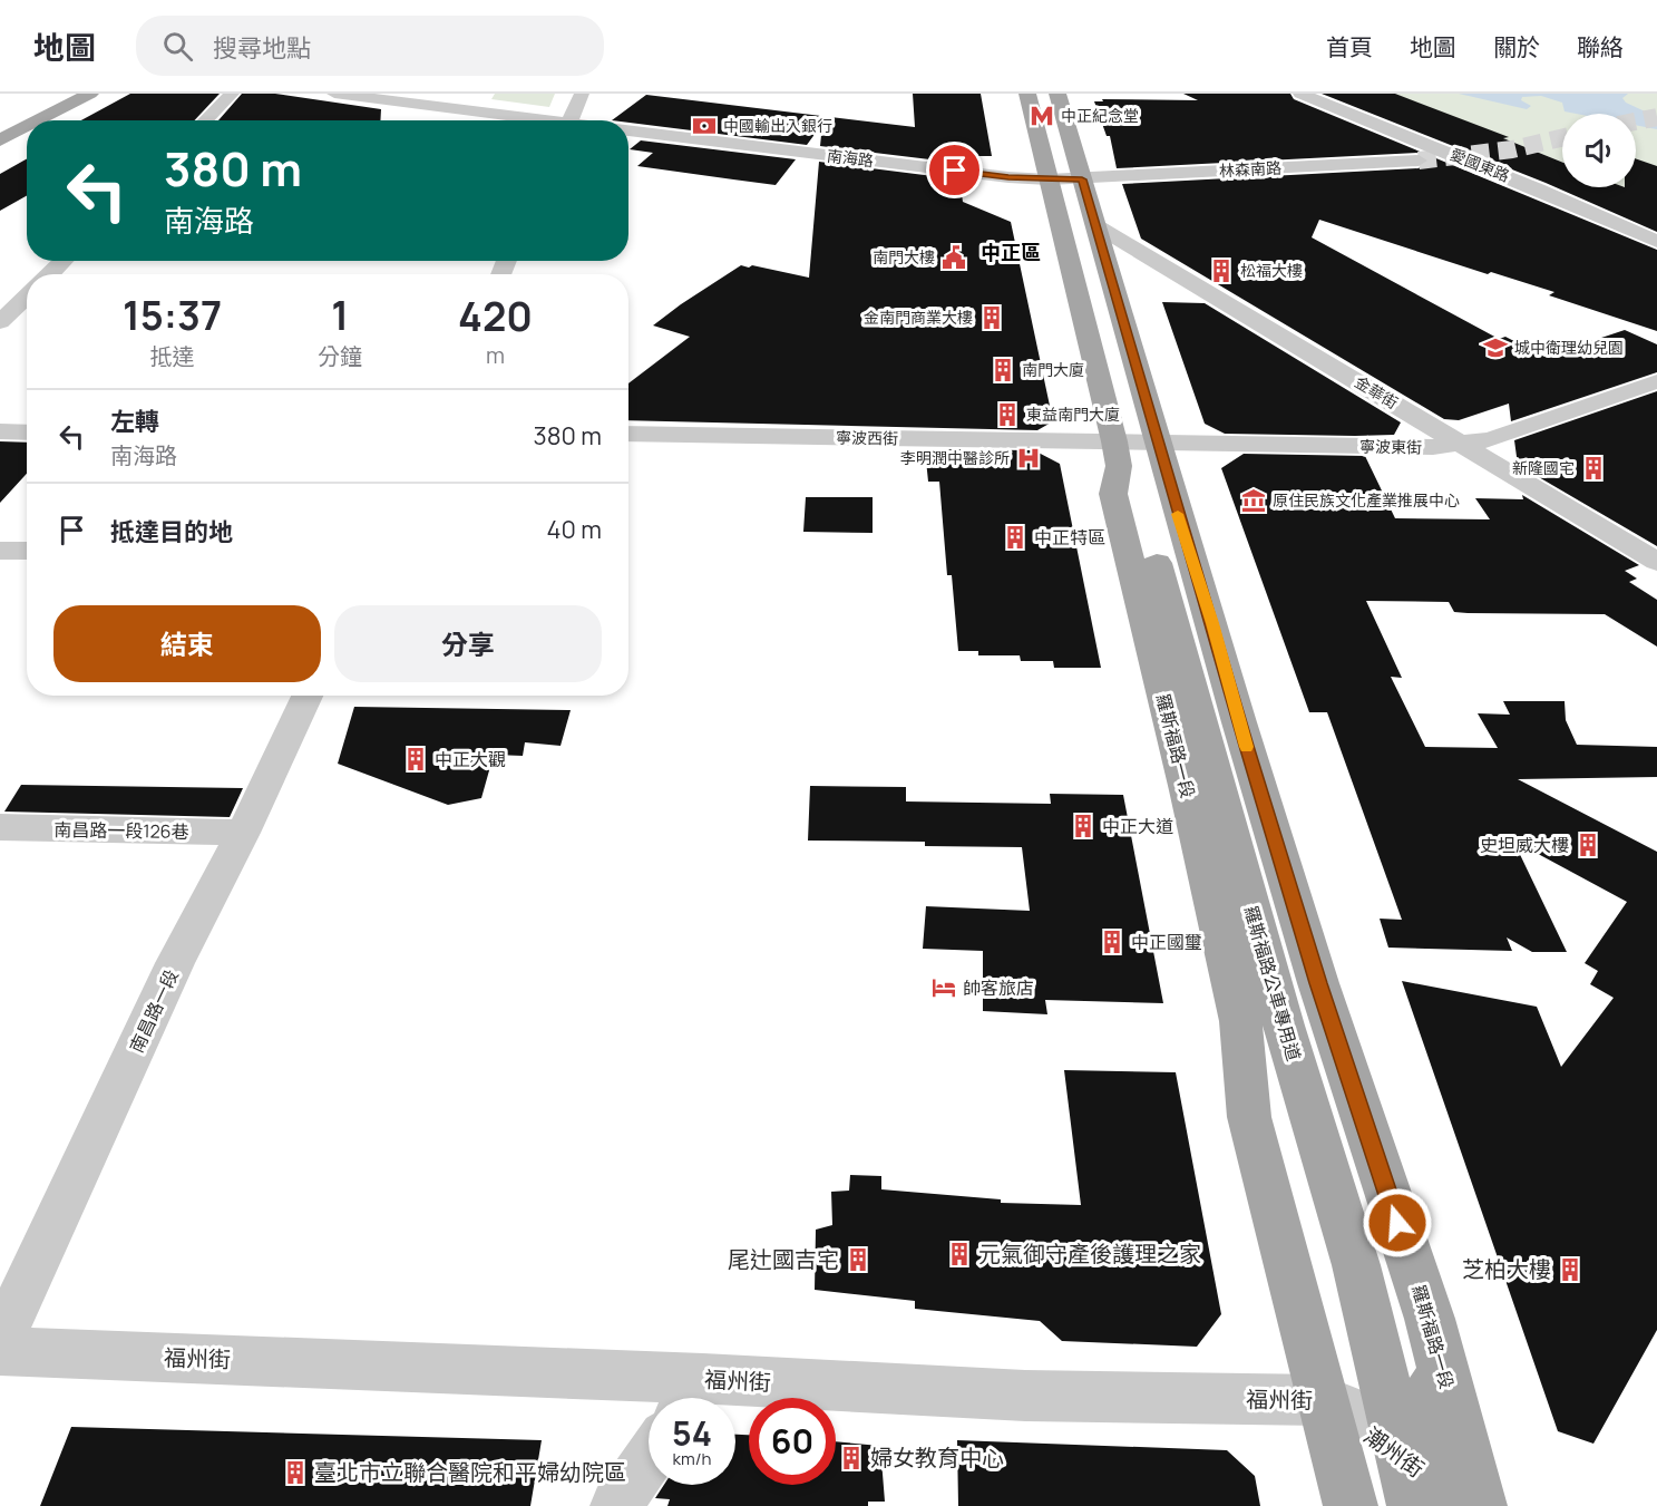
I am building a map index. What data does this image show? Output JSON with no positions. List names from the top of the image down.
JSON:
{
  "streets": {
    "main road": ["羅斯福路一段", "羅斯福路公車專用道"],
    "street": [
      "南海路",
      "愛國東路",
      "林森南路",
      "金華街",
      "寧波西街",
      "寧波東街",
      "南昌路一段126巷",
      "南昌路一段",
      "福州街",
      "潮州街"
    ]
  },
  "crossings": [
    ["南海路", "林森南路"],
    ["南海路", "羅斯福路一段"],
    ["林森南路", "羅斯福路一段"],
    ["金華街", "寧波東街"],
    ["金華街", "羅斯福路一段"],
    ["寧波西街", "寧波東街"],
    ["寧波西街", "羅斯福路一段"],
    ["寧波西街", "羅斯福路公車專用道"],
    ["寧波東街", "羅斯福路一段"],
    ["寧波東街", "羅斯福路公車專用道"],
    ["羅斯福路一段", "羅斯福路公車專用道"],
    ["羅斯福路一段", "福州街"],
    ["羅斯福路一段", "潮州街"],
    ["南昌路一段126巷", "南昌路一段"],
    ["羅斯福路公車專用道", "潮州街"],
    ["福州街", "潮州街"]
  ],
  "districts": ["中正區"],
  "places": {
    "metro station": ["中正紀念堂"],
    "bank": ["中國輸出入銀行"],
    "public building": ["南門大樓"],
    "building": [
      "松福大樓",
      "金南門商業大樓",
      "南門大廈",
      "東益南門大廈",
      "新隆國宅",
      "中正特區",
      "中正大觀",
      "中正大道",
      "史坦威大樓",
      "中正國璽",
      "元氣御守產後護理之家",
      "尾辻國吉宅",
      "芝柏大樓",
      "婦女教育中心",
      "臺北市立聯合醫院和平婦幼院區"
    ],
    "school or university": ["城中衛理幼兒園"],
    "hospital": ["李明潤中醫診所"],
    "museum": ["原住民族文化產業推展中心"],
    "hotel": ["帥客旅店"]
  },
  "page": {
    "header": "地圖",
    "search": "搜尋地點",
    "nav": [
      "首頁",
      "地圖",
      "關於",
      "聯絡"
    ],
    "turn": ["380 m", "南海路"],
    "eta": [
      "15:37",
      "抵達",
      "1",
      "分鐘",
      "420",
      "m"
    ],
    "list": [
      {
        "name": "左轉",
        "note": "南海路",
        "value": "380 m"
      },
      {
        "name": "抵達目的地",
        "value": "40 m"
      }
    ],
    "buttons": ["結束", "分享"],
    "speed": "54 km/h",
    "limit": "60"
  }
}
